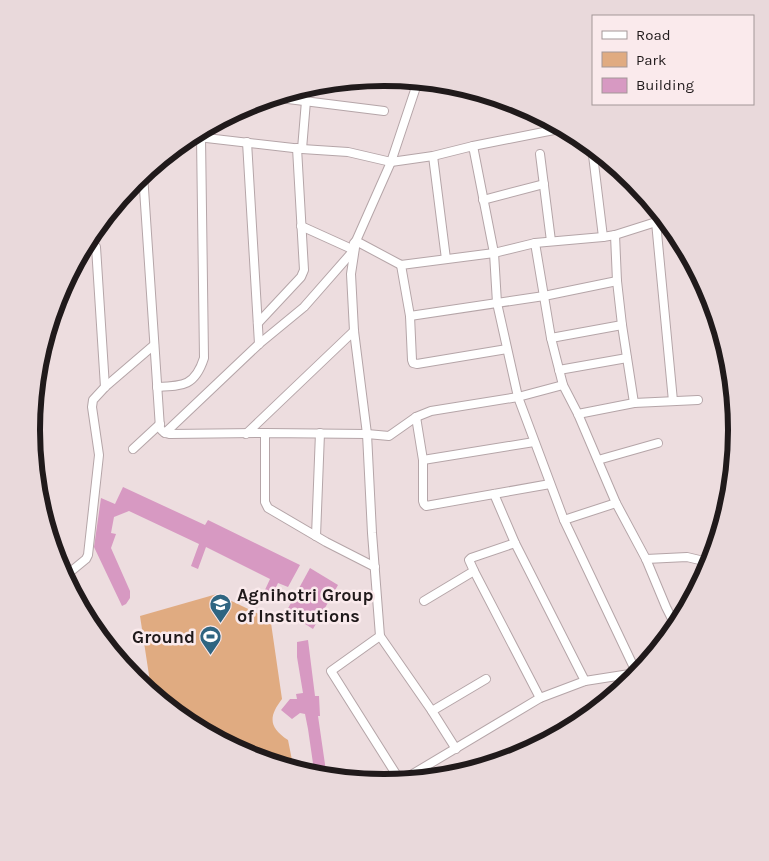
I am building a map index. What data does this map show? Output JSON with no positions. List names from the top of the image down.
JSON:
{
  "places": {
    "school or university": ["Agnihotri Group of Institutions"],
    "sports": ["Ground"]
  },
  "legend": ["Road", "Park", "Building"]
}
